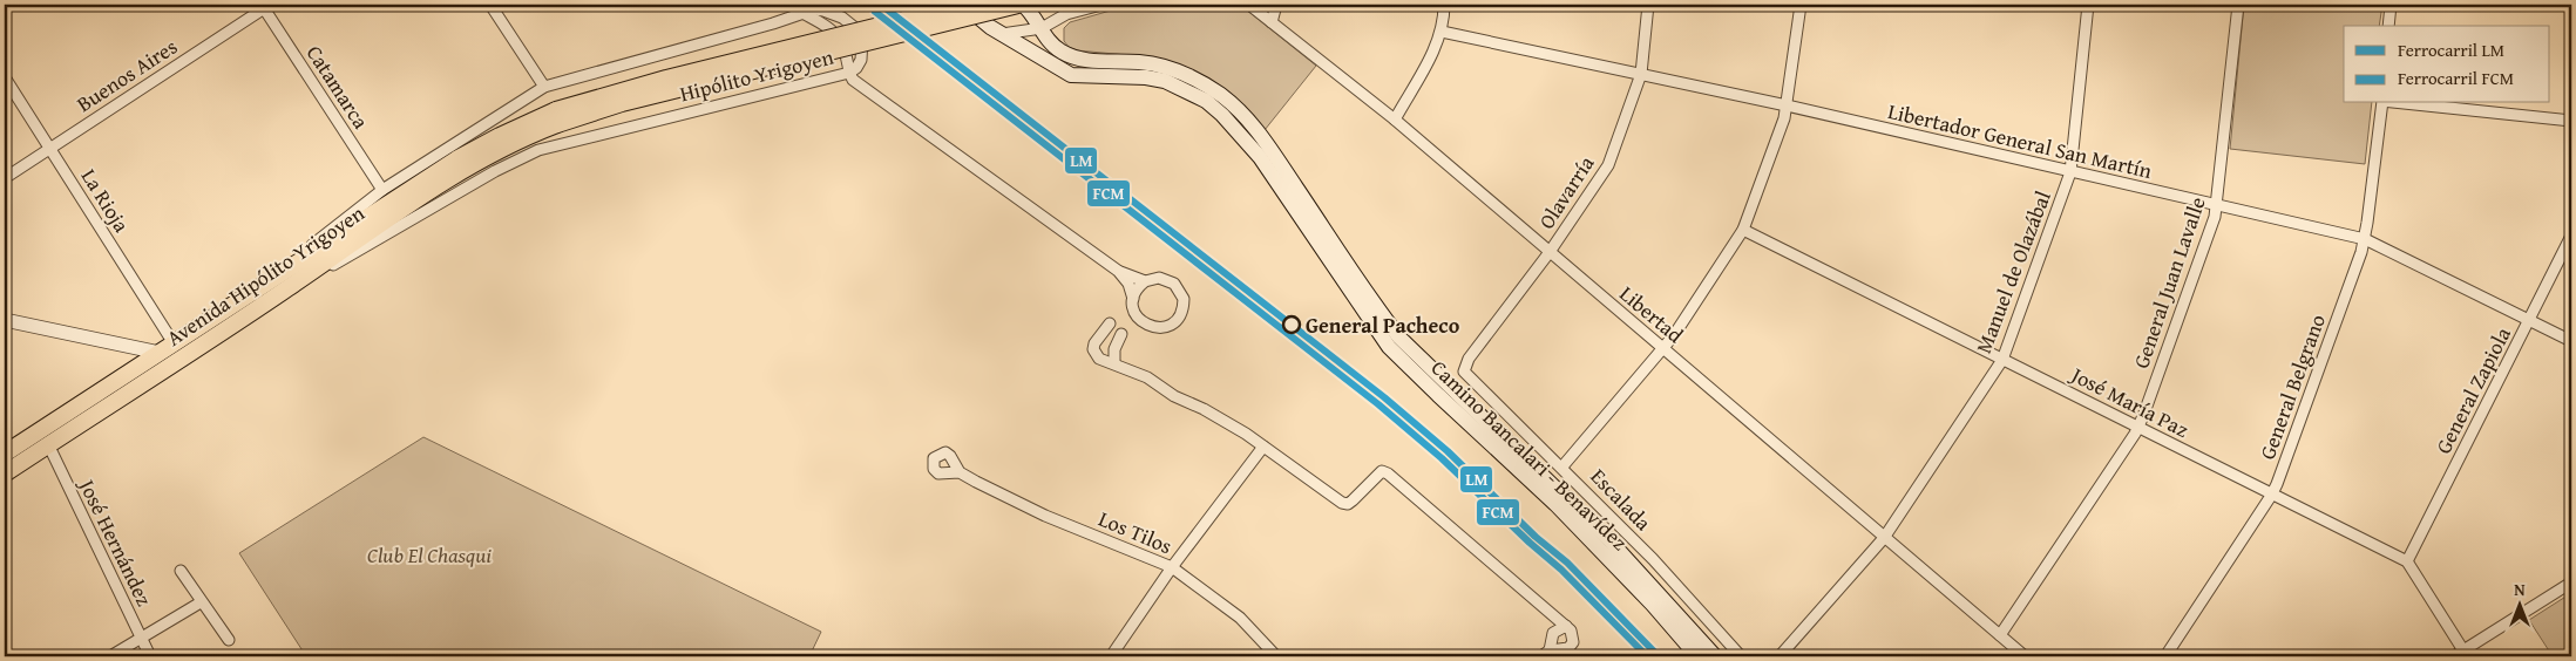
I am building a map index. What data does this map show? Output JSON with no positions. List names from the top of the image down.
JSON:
{
  "streets": {
    "main road": ["Avenida Hipólito Yrigoyen", "Camino Bancalari - Benavídez"],
    "street": [
      "Buenos Aires",
      "Hipólito Yrigoyen",
      "Catamarca",
      "Libertador General San Martín",
      "Olavarría",
      "La Rioja",
      "Manuel de Olazábal",
      "General Juan Lavalle",
      "Libertad",
      "General Belgrano",
      "General Zapiola",
      "José María Paz",
      "Escalada",
      "Los Tilos",
      "José Hernández"
    ]
  },
  "crossings": [
    ["Buenos Aires", "Catamarca"],
    ["Buenos Aires", "La Rioja"],
    ["Hipólito Yrigoyen", "Catamarca"],
    ["Hipólito Yrigoyen", "Avenida Hipólito Yrigoyen"],
    ["Libertador General San Martín", "Olavarría"],
    ["Libertador General San Martín", "Manuel de Olazábal"],
    ["Libertador General San Martín", "General Juan Lavalle"],
    ["Libertador General San Martín", "General Belgrano"],
    ["Libertador General San Martín", "General Zapiola"],
    ["Olavarría", "Libertad"],
    ["Olavarría", "Escalada"],
    ["La Rioja", "Avenida Hipólito Yrigoyen"],
    ["Manuel de Olazábal", "Libertad"],
    ["Manuel de Olazábal", "José María Paz"],
    ["Avenida Hipólito Yrigoyen", "José Hernández"],
    ["General Juan Lavalle", "Libertad"],
    ["General Juan Lavalle", "José María Paz"],
    ["General Belgrano", "José María Paz"],
    ["General Zapiola", "José María Paz"]
  ],
  "parks": ["Club El Chasqui"],
  "places": ["General Pacheco"],
  "lines": ["rail line LM", "rail line FCM"],
  "legend": ["Ferrocarril LM", "Ferrocarril FCM"],
  "north": "top"
}
